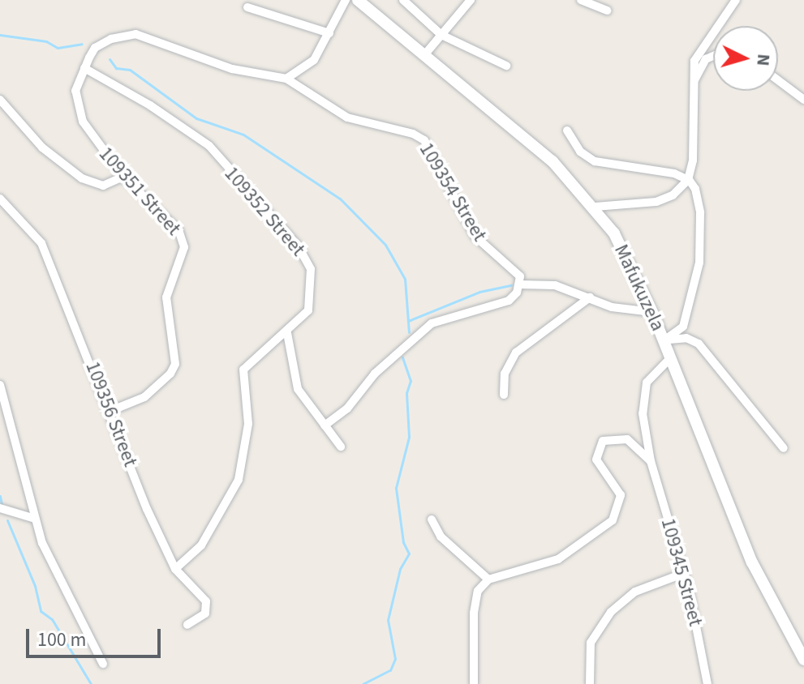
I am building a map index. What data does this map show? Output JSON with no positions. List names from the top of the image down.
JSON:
{
  "streets": {
    "main road": ["Mafukuzela"],
    "street": [
      "109351 Street",
      "109354 Street",
      "109352 Street",
      "109356 Street",
      "109345 Street"
    ]
  },
  "crossings": [
    ["109351 Street", "109354 Street"],
    ["109351 Street", "109352 Street"],
    ["109351 Street", "109356 Street"],
    ["109352 Street", "109356 Street"],
    ["Mafukuzela", "109345 Street"]
  ],
  "scale_bar": "100 m",
  "north": "right"
}
